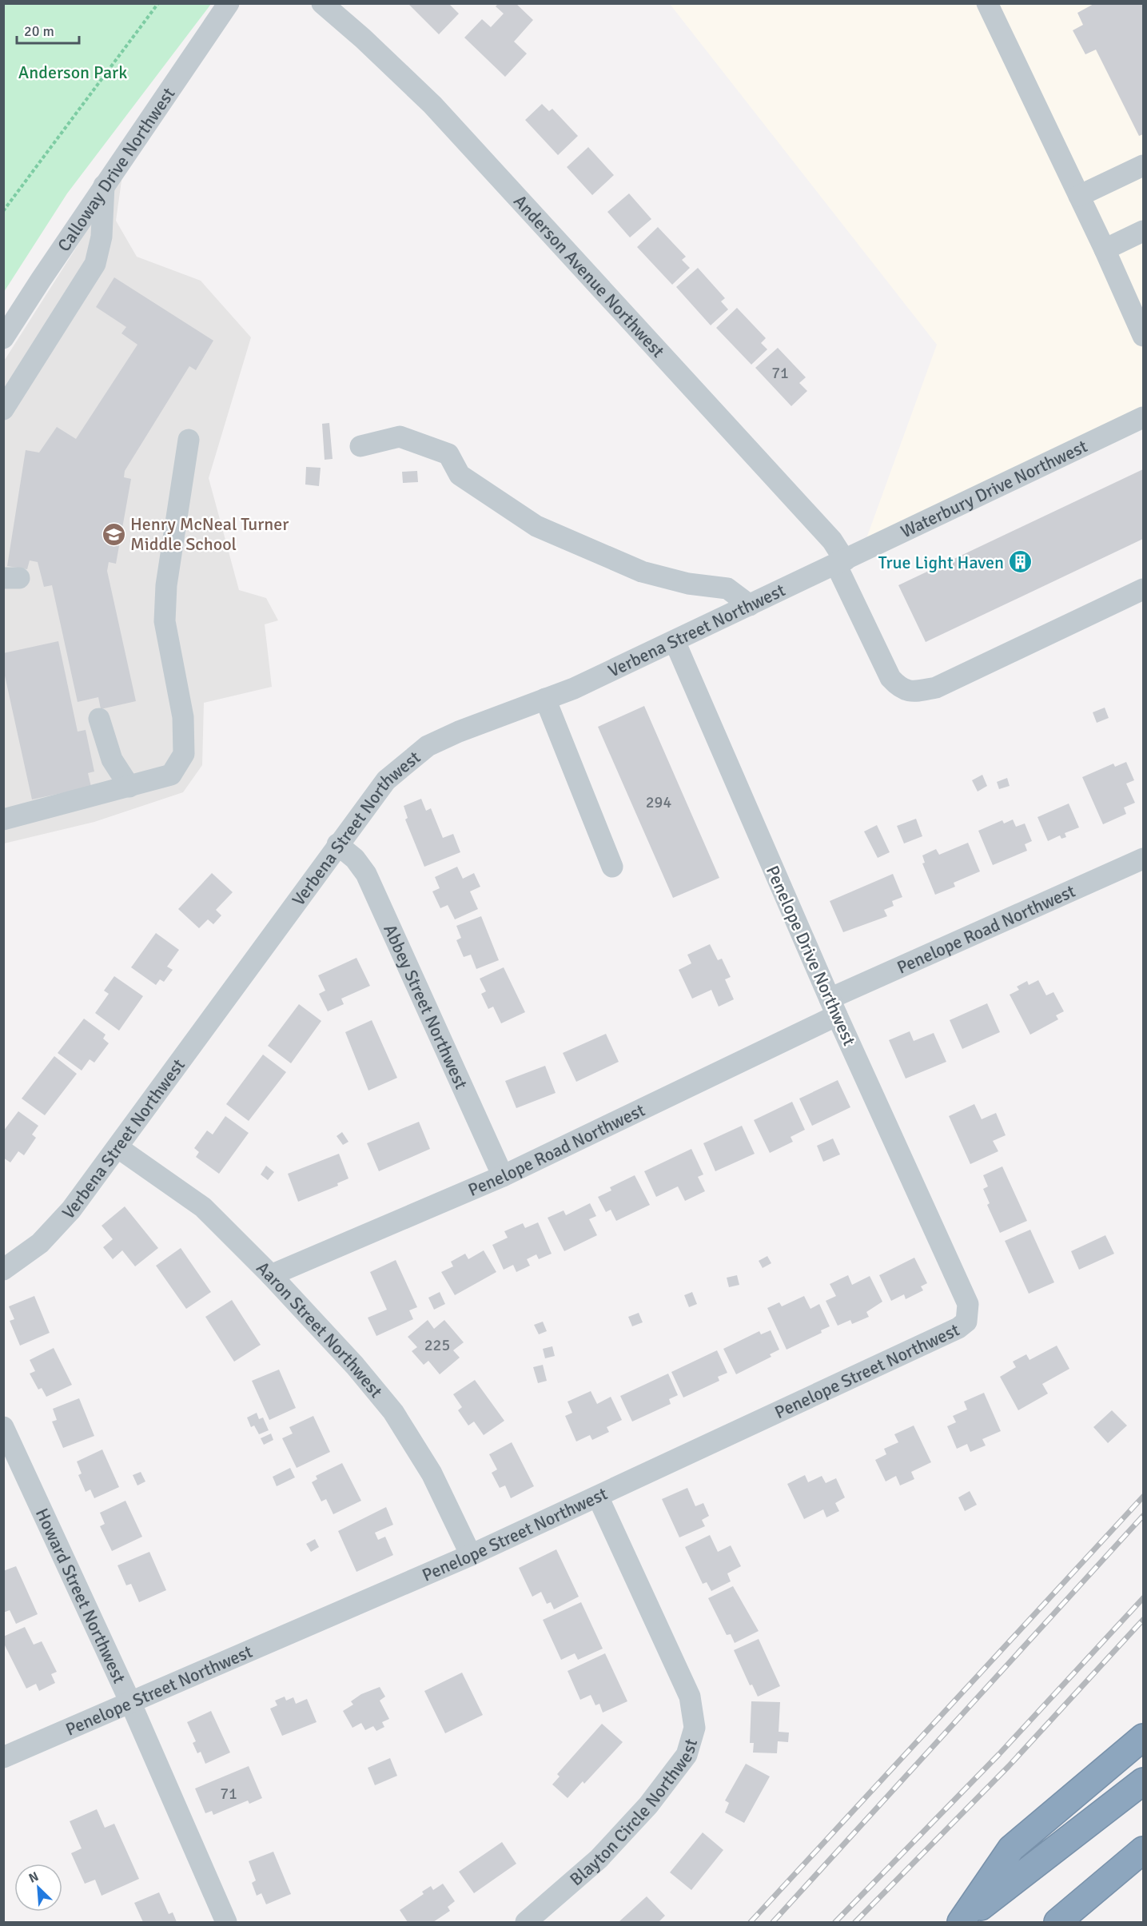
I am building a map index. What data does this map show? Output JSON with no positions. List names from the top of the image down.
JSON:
{
  "streets": {
    "street": [
      "Calloway Drive Northwest",
      "Anderson Avenue Northwest",
      "Waterbury Drive Northwest",
      "Verbena Street Northwest",
      "Penelope Road Northwest",
      "Penelope Drive Northwest",
      "Abbey Street Northwest",
      "Aaron Street Northwest",
      "Penelope Street Northwest",
      "Howard Street Northwest",
      "Blayton Circle Northwest"
    ]
  },
  "crossings": [
    ["Anderson Avenue Northwest", "Waterbury Drive Northwest"],
    ["Anderson Avenue Northwest", "Verbena Street Northwest"],
    ["Waterbury Drive Northwest", "Verbena Street Northwest"],
    ["Verbena Street Northwest", "Penelope Drive Northwest"],
    ["Verbena Street Northwest", "Abbey Street Northwest"],
    ["Verbena Street Northwest", "Aaron Street Northwest"],
    ["Penelope Road Northwest", "Penelope Drive Northwest"],
    ["Penelope Road Northwest", "Abbey Street Northwest"],
    ["Penelope Road Northwest", "Aaron Street Northwest"],
    ["Penelope Drive Northwest", "Penelope Street Northwest"],
    ["Aaron Street Northwest", "Penelope Street Northwest"],
    ["Penelope Street Northwest", "Howard Street Northwest"],
    ["Penelope Street Northwest", "Blayton Circle Northwest"]
  ],
  "parks": ["Anderson Park"],
  "places": {
    "school or university": ["Henry McNeal Turner Middle School"],
    "building": ["True Light Haven"]
  },
  "house_numbers": [
    "71",
    "294",
    "225",
    "71"
  ],
  "scale_bar": "20 m",
  "north": "top left"
}
